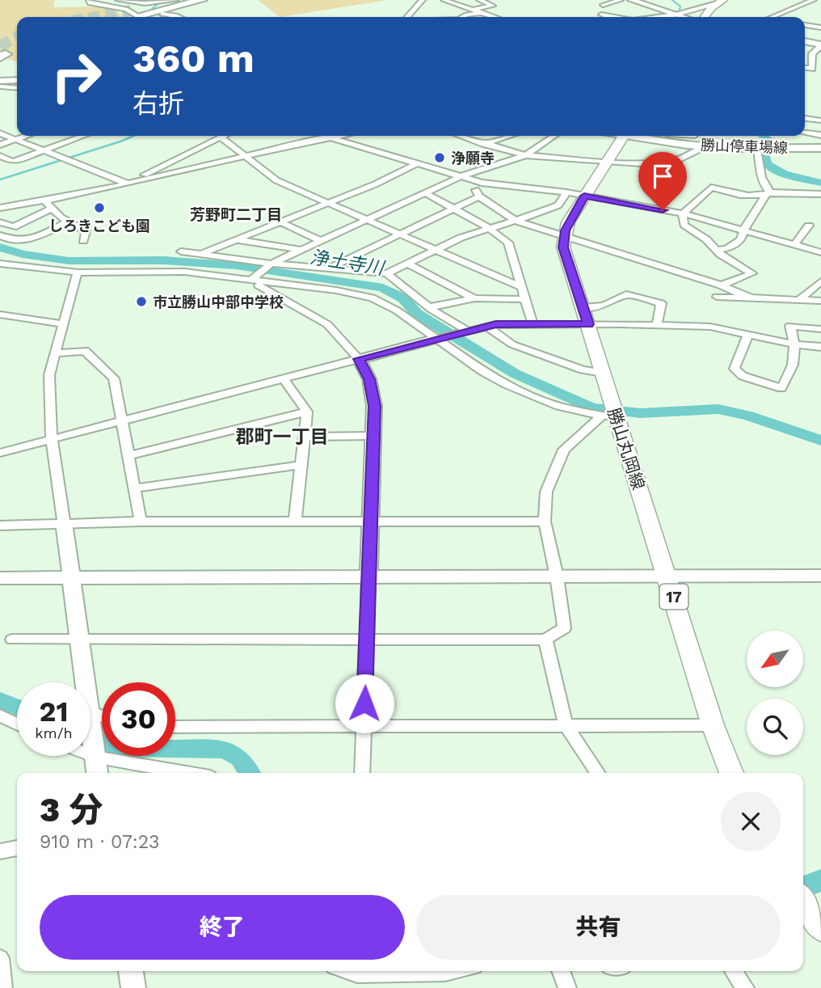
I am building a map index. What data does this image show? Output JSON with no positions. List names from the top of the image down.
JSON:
{
  "streets": {
    "main road": ["勝山丸岡線", "17"],
    "street": ["勝山停車場線"]
  },
  "districts": ["芳野町二丁目", "郡町一丁目"],
  "water": ["浄土寺川"],
  "places": ["浄願寺", "しろきこども園", "市立勝山中部中学校"],
  "north": "bottom left",
  "page": {
    "turn": ["360 m", "右折"],
    "speed": "21 km/h",
    "limit": "30",
    "heading": ["3 分", "910 m · 07:23"],
    "buttons": ["終了", "共有"]
  }
}
